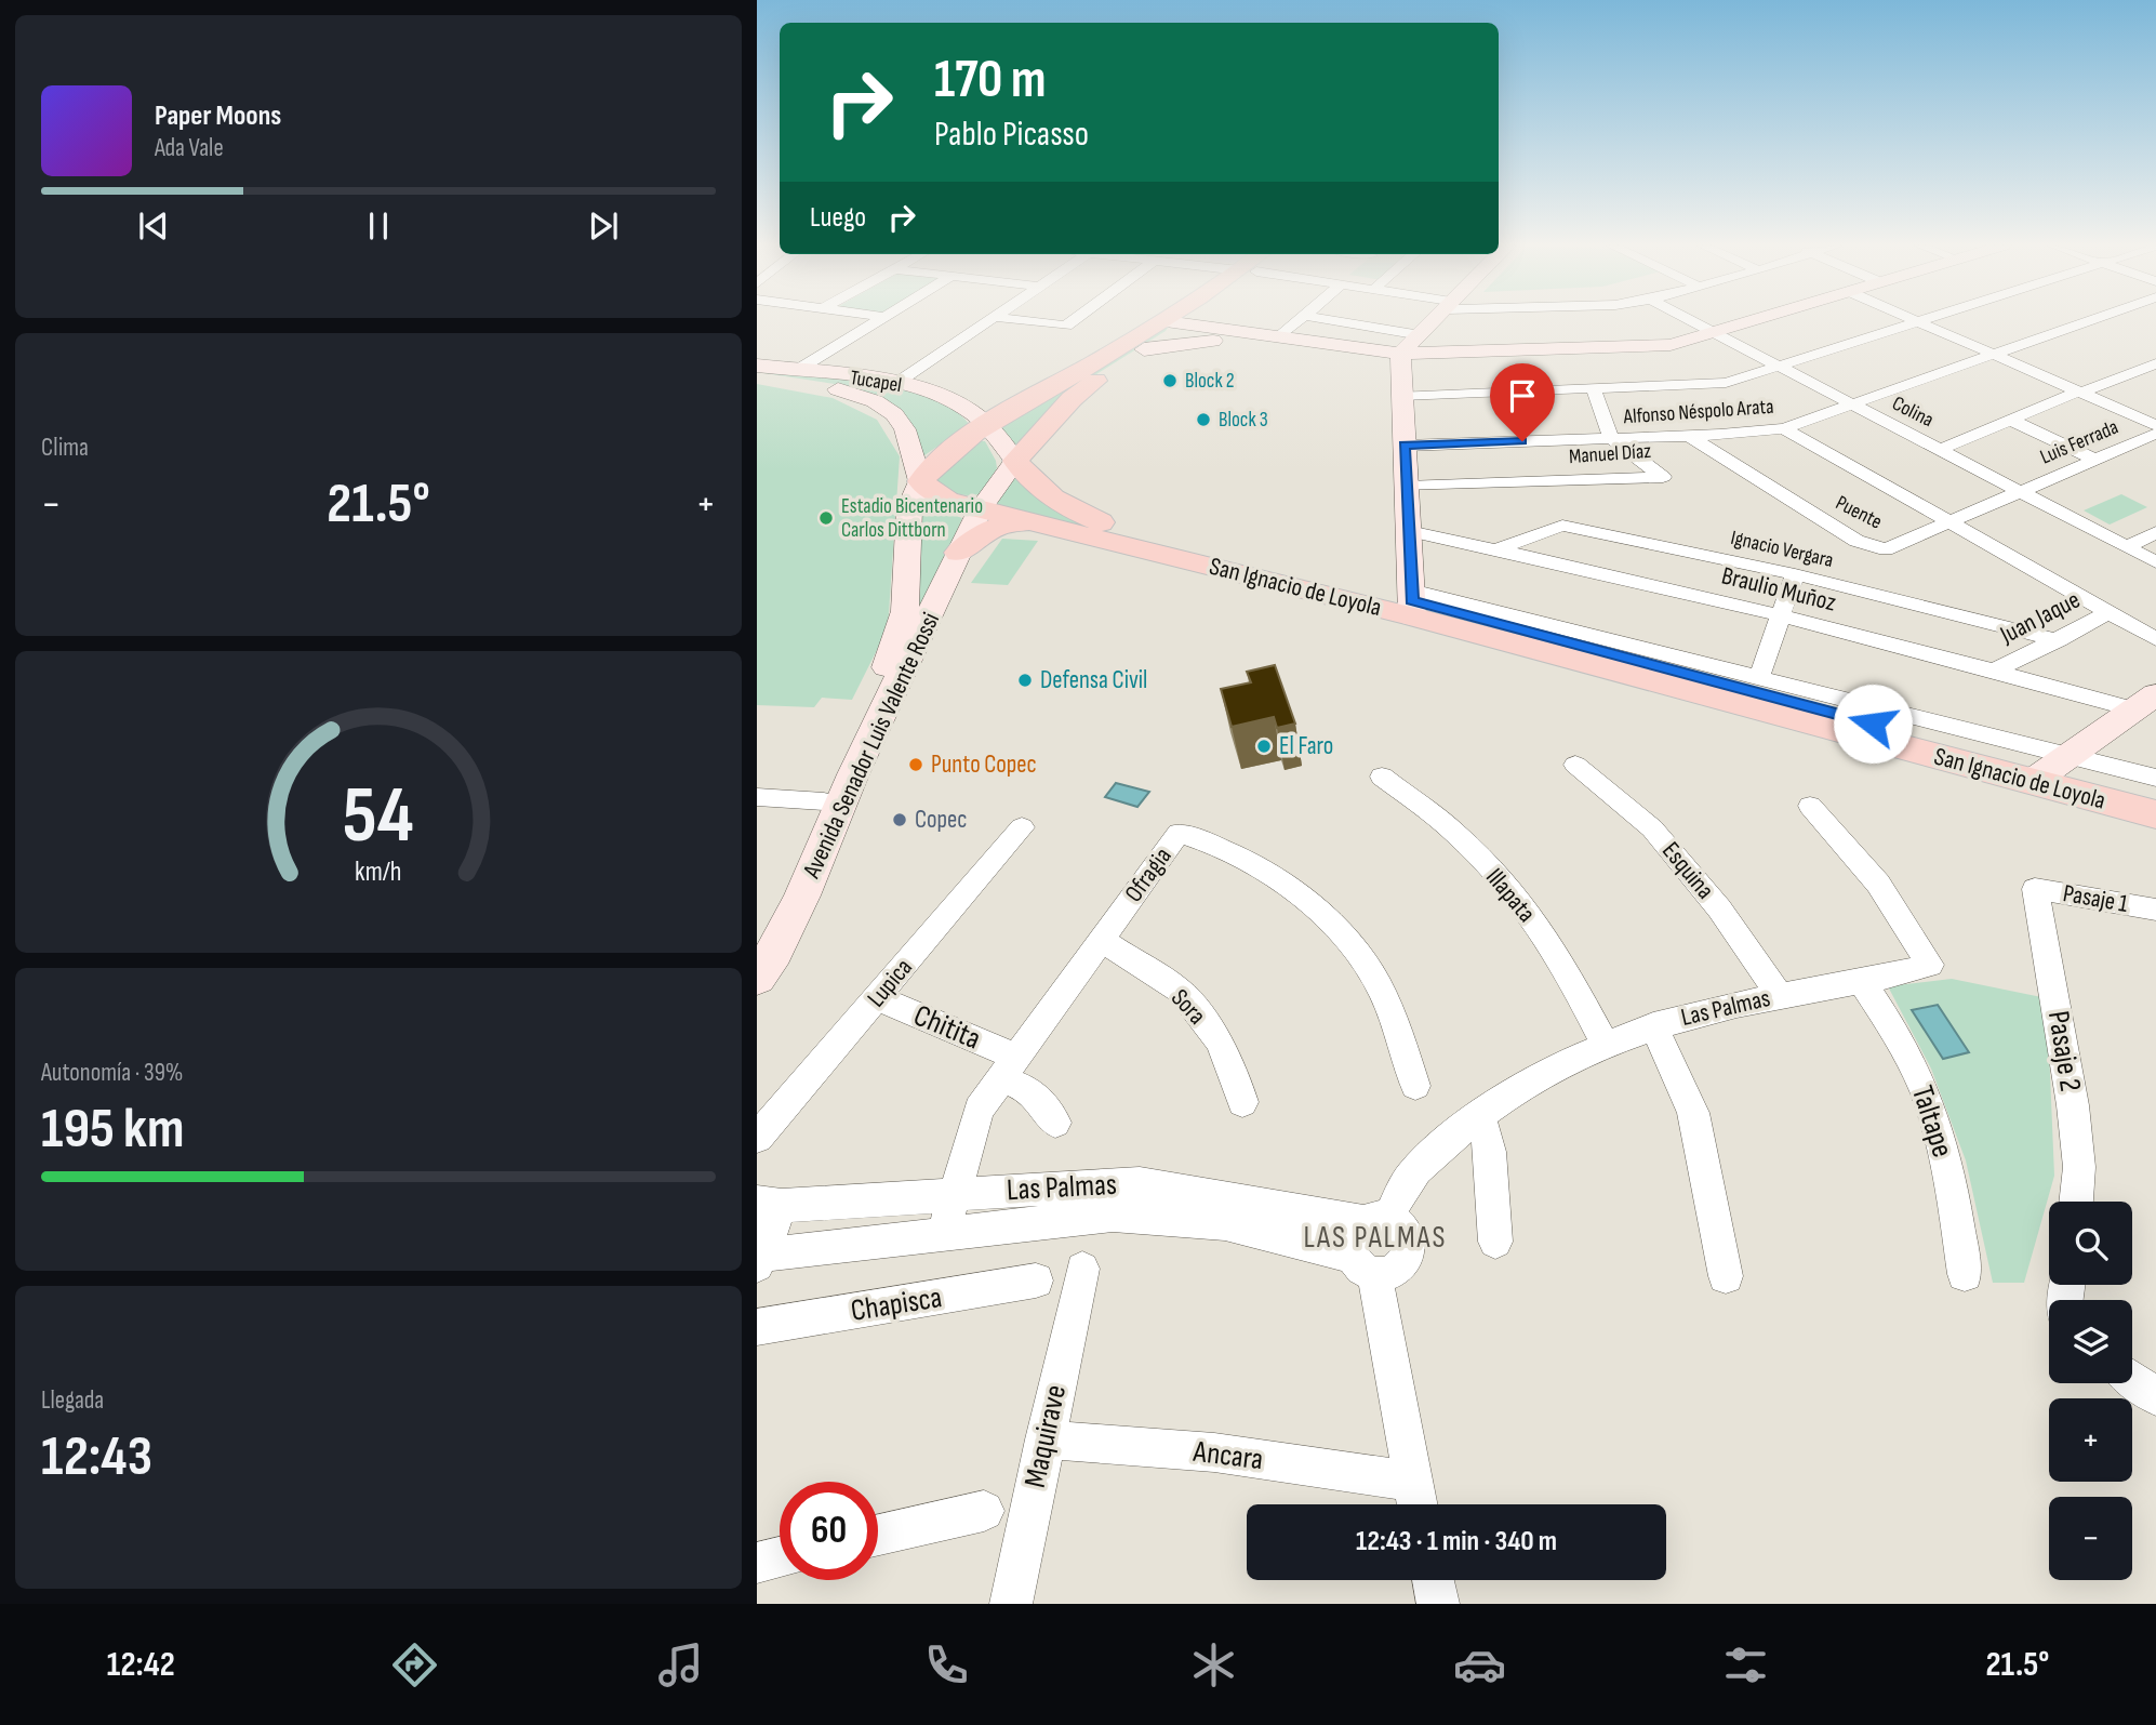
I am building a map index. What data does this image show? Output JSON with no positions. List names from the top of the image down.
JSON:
{
  "streets": {
    "main road": ["San Ignacio de Loyola"],
    "street": [
      "Tucapel",
      "Alfonso Néspolo Arata",
      "Colina",
      "Luis Ferrada",
      "Manuel Díaz",
      "Puente",
      "Ignacio Vergara",
      "Braulio Muñoz",
      "Juan Jaque",
      "Avenida Senador Luis Valente Rossi",
      "Esquina",
      "Ofragia",
      "Illapata",
      "Pasaje 1",
      "Lupica",
      "Sora",
      "Las Palmas",
      "Chitita",
      "Pasaje 2",
      "Taltape",
      "Chapisca",
      "Maquirave",
      "Ancara"
    ]
  },
  "crossings": [
    ["Tucapel", "San Ignacio de Loyola"],
    ["Tucapel", "Avenida Senador Luis Valente Rossi"],
    ["Alfonso Néspolo Arata", "Colina"],
    ["Alfonso Néspolo Arata", "Manuel Díaz"],
    ["Alfonso Néspolo Arata", "Puente"],
    ["Colina", "Luis Ferrada"],
    ["Colina", "Puente"],
    ["Luis Ferrada", "Puente"],
    ["Ignacio Vergara", "Braulio Muñoz"],
    ["Ignacio Vergara", "Juan Jaque"],
    ["San Ignacio de Loyola", "Avenida Senador Luis Valente Rossi"],
    ["Braulio Muñoz", "Juan Jaque"],
    ["Esquina", "Las Palmas"],
    ["Ofragia", "Sora"],
    ["Ofragia", "Las Palmas"],
    ["Ofragia", "Chitita"],
    ["Illapata", "Las Palmas"],
    ["Pasaje 1", "Pasaje 2"],
    ["Lupica", "Chitita"],
    ["Las Palmas", "Taltape"],
    ["Maquirave", "Ancara"]
  ],
  "districts": ["LAS PALMAS"],
  "places": [
    "Block 2",
    "Block 3",
    "Estadio Bicentenario Carlos Dittborn",
    "Defensa Civil",
    "El Faro",
    "Punto Copec",
    "Copec"
  ],
  "page": {
    "turn": ["170 m", "Pablo Picasso"],
    "song": ["Paper Moons", "Ada Vale"],
    "then": "Luego",
    "tile": [
      "Clima",
      ["Autonomía · 39%", "195 km"],
      ["Llegada", "12:43"]
    ],
    "heat": ["−", "21.5°", "+"],
    "map_buttons": ["+", "−"],
    "limit": "60",
    "trip": "12:43 · 1 min · 340 m",
    "tabs": ["12:42", "21.5°"],
    "gauge": ["54", "km/h"]
  }
}
